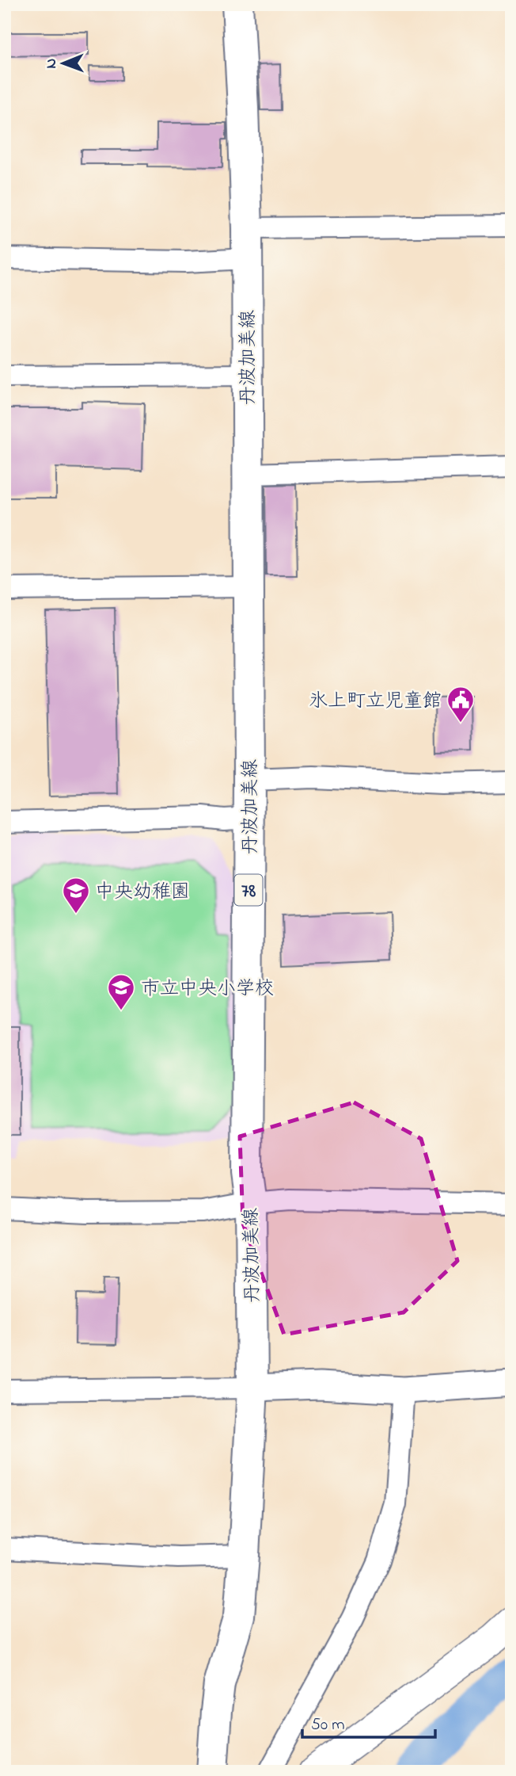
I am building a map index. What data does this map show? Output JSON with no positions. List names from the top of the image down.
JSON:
{
  "streets": {
    "main road": ["丹波加美線", "78"]
  },
  "places": {
    "public building": ["氷上町立児童館"],
    "school or university": ["中央幼稚園", "市立中央小学校"]
  },
  "scale_bar": "50 m",
  "north": "left"
}
